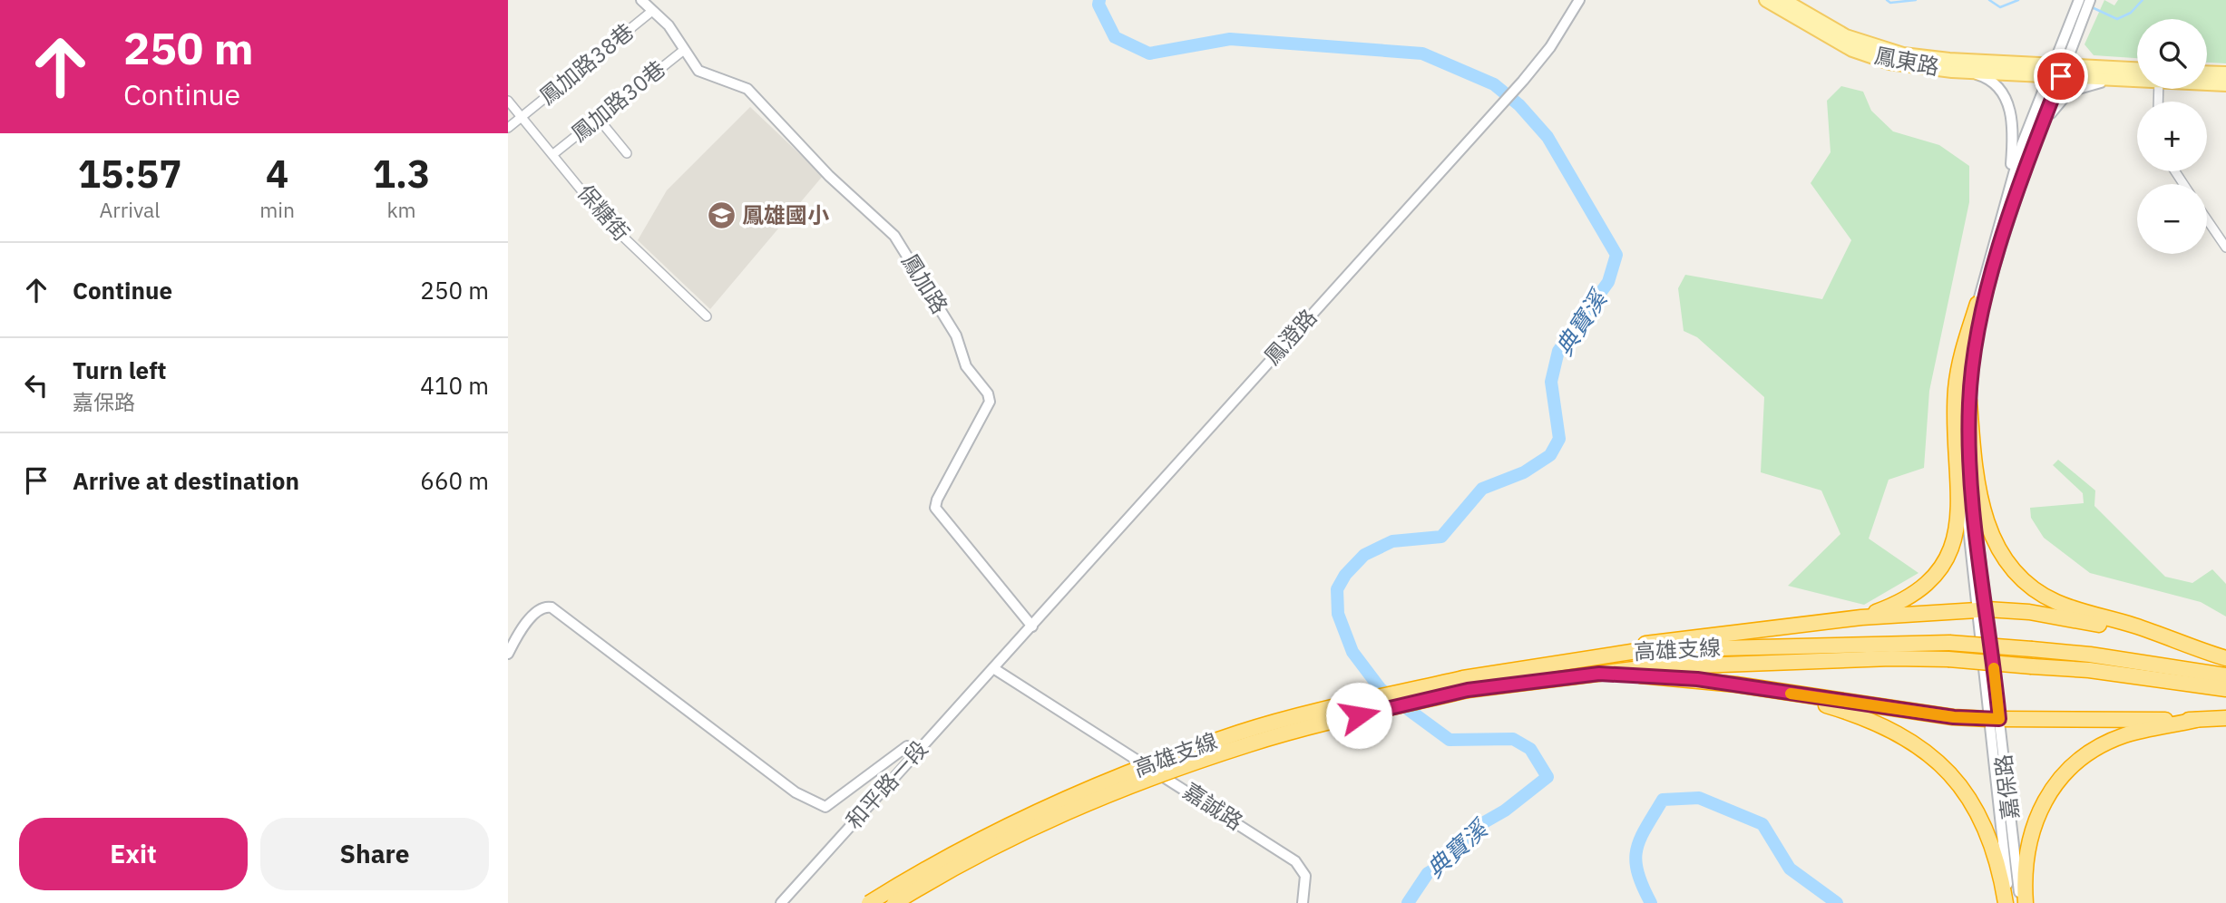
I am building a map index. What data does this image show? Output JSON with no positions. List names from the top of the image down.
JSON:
{
  "streets": {
    "highway": ["高雄支線"],
    "main road": ["鳳東路"],
    "street": [
      "鳳加路38巷",
      "鳳加路30巷",
      "保糖街",
      "鳳加路",
      "鳳澄路",
      "和平路一段",
      "嘉保路",
      "嘉誠路"
    ]
  },
  "crossings": [
    ["鳳東路", "嘉保路"],
    ["鳳加路38巷", "保糖街"],
    ["鳳加路38巷", "鳳加路"],
    ["鳳加路30巷", "保糖街"],
    ["鳳加路30巷", "鳳加路"],
    ["鳳加路", "鳳澄路"],
    ["鳳澄路", "和平路一段"],
    ["鳳澄路", "嘉誠路"],
    ["和平路一段", "嘉誠路"]
  ],
  "water": ["典寶溪"],
  "places": {
    "school or university": ["鳳雄國小"]
  },
  "page": {
    "turn": ["250 m", "Continue"],
    "map_buttons": ["+", "−"],
    "eta": [
      "15:57",
      "Arrival",
      "4",
      "min",
      "1.3",
      "km"
    ],
    "list": [
      {
        "name": "Continue",
        "value": "250 m"
      },
      {
        "name": "Turn left",
        "note": "嘉保路",
        "value": "410 m"
      },
      {
        "name": "Arrive at destination",
        "value": "660 m"
      }
    ],
    "buttons": ["Exit", "Share"]
  }
}
